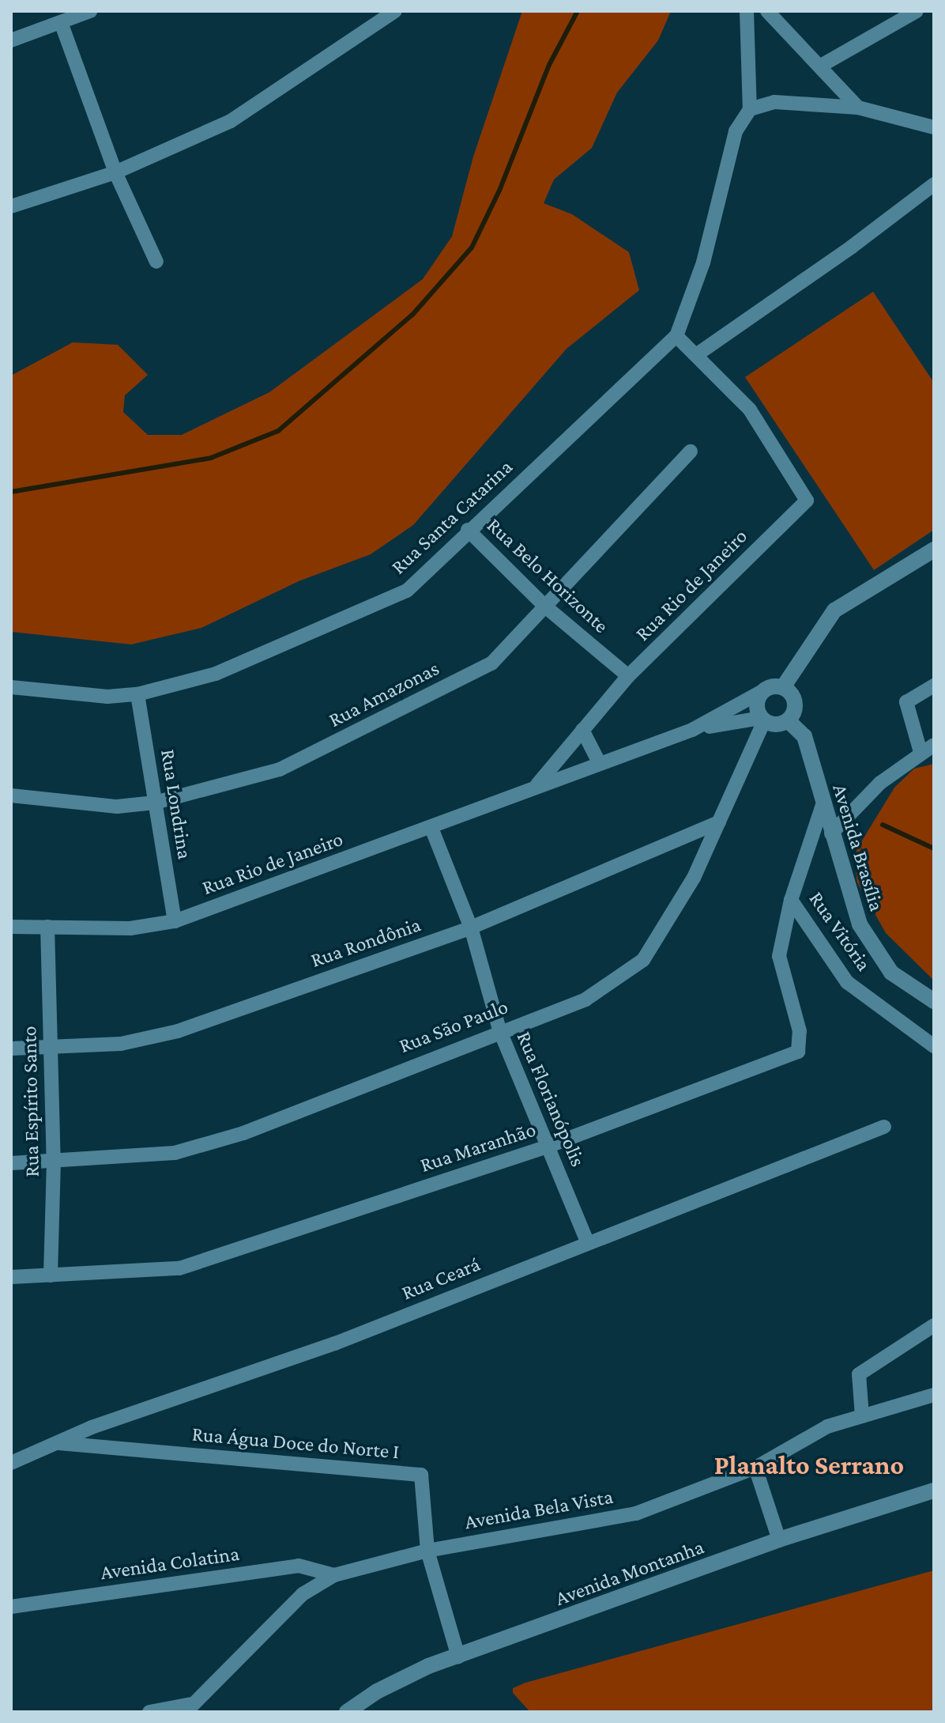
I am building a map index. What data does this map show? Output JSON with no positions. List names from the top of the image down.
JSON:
{
  "streets": {
    "street": [
      "Rua Santa Catarina",
      "Rua Belo Horizonte",
      "Rua Rio de Janeiro",
      "Rua Amazonas",
      "Rua Londrina",
      "Avenida Brasília",
      "Rua Vitória",
      "Rua Rondônia",
      "Rua São Paulo",
      "Rua Florianópolis",
      "Rua Espírito Santo",
      "Rua Maranhão",
      "Rua Ceará",
      "Rua Água Doce do Norte I",
      "Avenida Bela Vista",
      "Avenida Colatina",
      "Avenida Montanha"
    ]
  },
  "crossings": [
    ["Rua Santa Catarina", "Rua Belo Horizonte"],
    ["Rua Santa Catarina", "Rua Londrina"],
    ["Rua Belo Horizonte", "Rua Rio de Janeiro"],
    ["Rua Belo Horizonte", "Rua Amazonas"],
    ["Rua Rio de Janeiro", "Rua Londrina"],
    ["Rua Rio de Janeiro", "Avenida Brasília"],
    ["Rua Rio de Janeiro", "Rua São Paulo"],
    ["Rua Rio de Janeiro", "Rua Florianópolis"],
    ["Rua Rio de Janeiro", "Rua Espírito Santo"],
    ["Rua Amazonas", "Rua Londrina"],
    ["Avenida Brasília", "Rua Vitória"],
    ["Avenida Brasília", "Rua São Paulo"],
    ["Rua Vitória", "Rua Maranhão"],
    ["Rua Rondônia", "Rua São Paulo"],
    ["Rua Rondônia", "Rua Florianópolis"],
    ["Rua Rondônia", "Rua Espírito Santo"],
    ["Rua São Paulo", "Rua Florianópolis"],
    ["Rua São Paulo", "Rua Espírito Santo"],
    ["Rua Florianópolis", "Rua Maranhão"],
    ["Rua Florianópolis", "Rua Ceará"],
    ["Rua Espírito Santo", "Rua Maranhão"],
    ["Rua Ceará", "Rua Água Doce do Norte I"],
    ["Rua Água Doce do Norte I", "Avenida Bela Vista"],
    ["Rua Água Doce do Norte I", "Avenida Montanha"],
    ["Avenida Bela Vista", "Avenida Colatina"]
  ],
  "districts": ["Planalto Serrano"]
}
